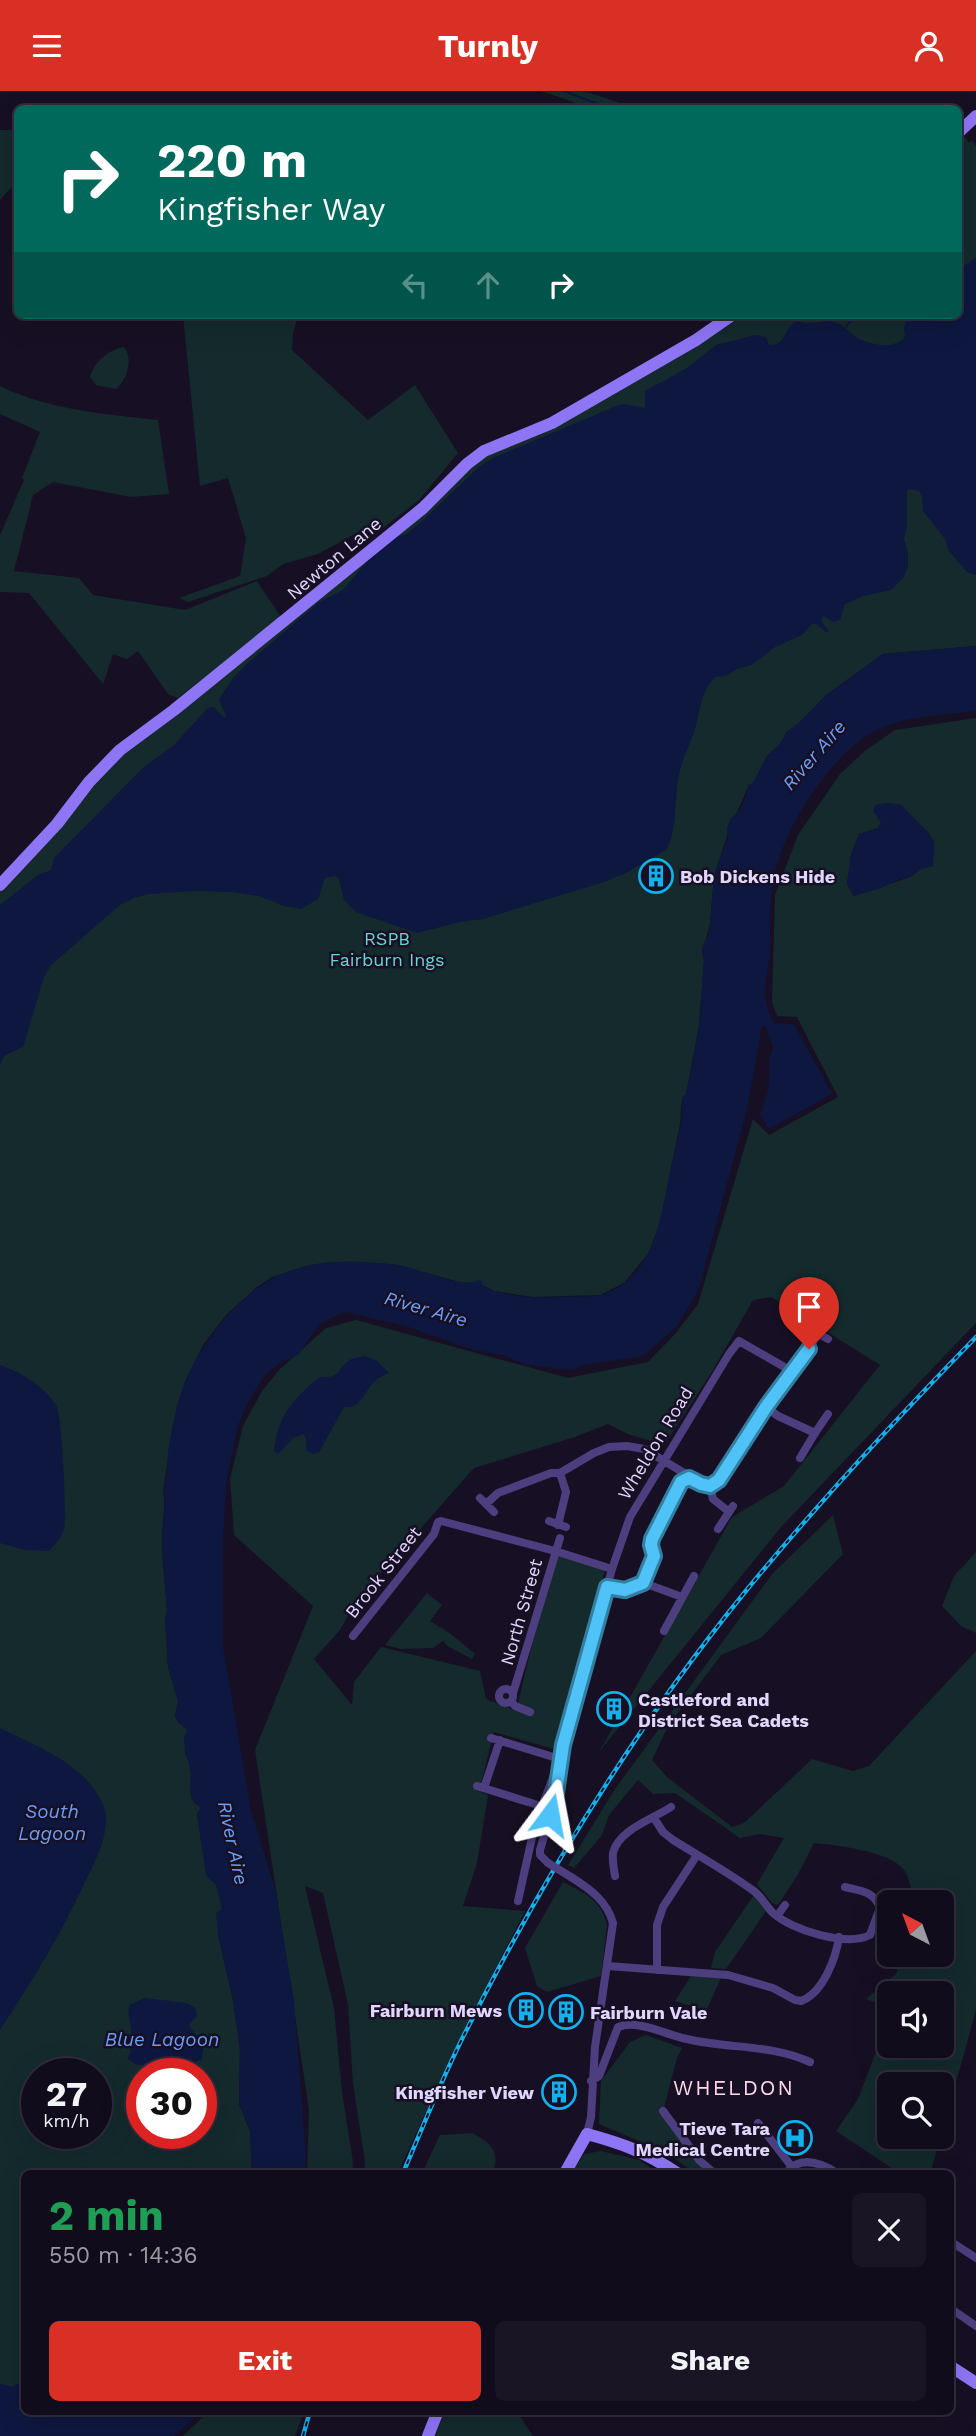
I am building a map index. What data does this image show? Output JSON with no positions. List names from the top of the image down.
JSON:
{
  "streets": {
    "street": [
      "Newton Lane",
      "Wheldon Road",
      "Brook Street",
      "North Street"
    ]
  },
  "crossings": [
    ["Brook Street", "North Street"]
  ],
  "districts": ["WHELDON"],
  "water": ["River Aire", "South Lagoon", "Blue Lagoon"],
  "parks": ["RSPB Fairburn Ings"],
  "places": {
    "building": [
      "Bob Dickens Hide",
      "Castleford and District Sea Cadets",
      "Fairburn Mews",
      "Fairburn Vale",
      "Kingfisher View"
    ],
    "hospital": ["Tieve Tara Medical Centre"]
  },
  "north": "top left",
  "page": {
    "header": "Turnly",
    "turn": ["220 m", "Kingfisher Way"],
    "speed": "27 km/h",
    "limit": "30",
    "heading": ["2 min", "550 m · 14:36"],
    "buttons": ["Exit", "Share"]
  }
}
